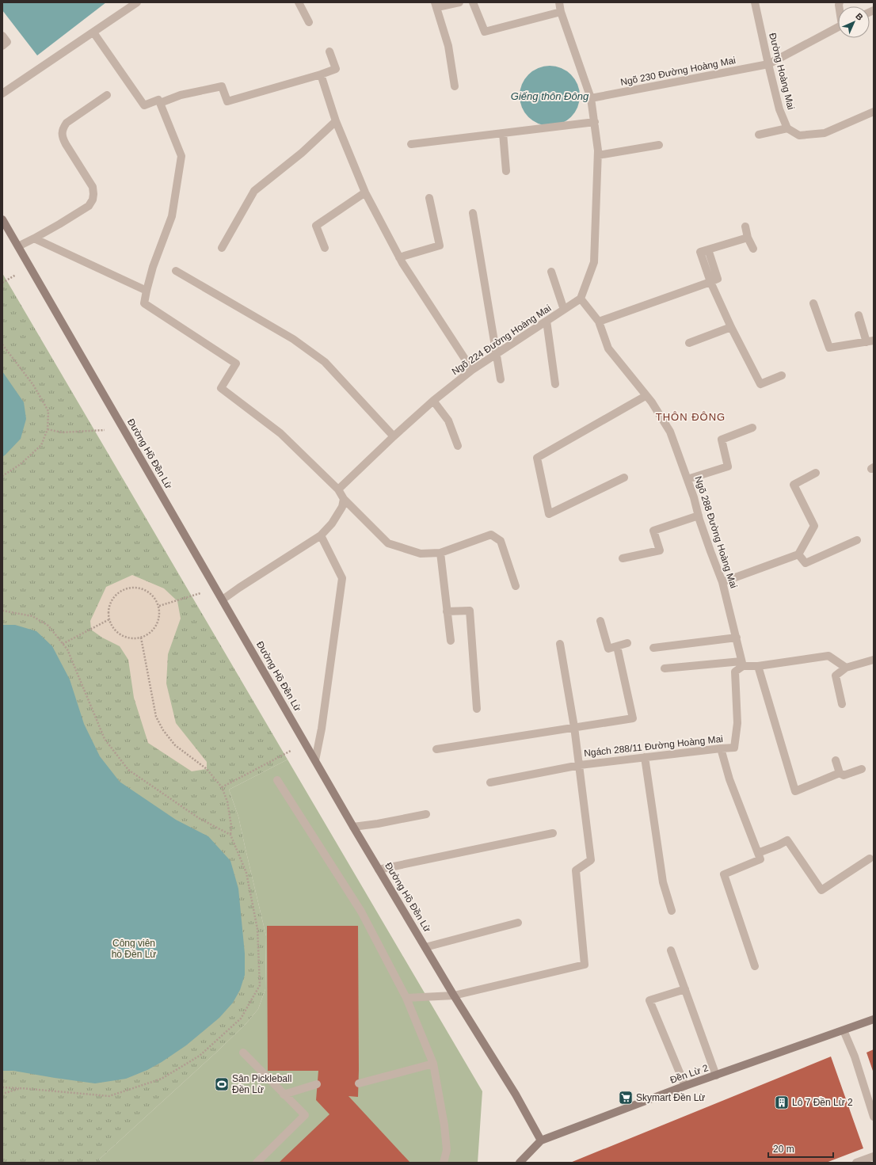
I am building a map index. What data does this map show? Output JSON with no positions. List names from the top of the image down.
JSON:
{
  "streets": {
    "street": [
      "Ngõ 230 Đường Hoàng Mai",
      "Đường Hoàng Mai",
      "Ngõ 224 Đường Hoàng Mai",
      "Đường Hồ Đền Lừ",
      "Ngõ 288 Đường Hoàng Mai",
      "Ngách 288/11 Đường Hoàng Mai",
      "Đền Lừ 2"
    ]
  },
  "crossings": [
    ["Ngõ 230 Đường Hoàng Mai", "Đường Hoàng Mai"],
    ["Ngõ 224 Đường Hoàng Mai", "Ngõ 288 Đường Hoàng Mai"],
    ["Đường Hồ Đền Lừ", "Đền Lừ 2"],
    ["Ngõ 288 Đường Hoàng Mai", "Ngách 288/11 Đường Hoàng Mai"]
  ],
  "districts": ["THÔN ĐÔNG"],
  "water": ["Giếng thôn Đông"],
  "parks": ["Công viên hồ Đền Lừ"],
  "places": {
    "sports": ["Sân Pickleball Đền Lừ"],
    "supermarket": ["Skymart Đền Lừ"],
    "building": ["Lô 7 Đền Lừ 2"]
  },
  "scale_bar": "20 m",
  "north": "top right"
}
